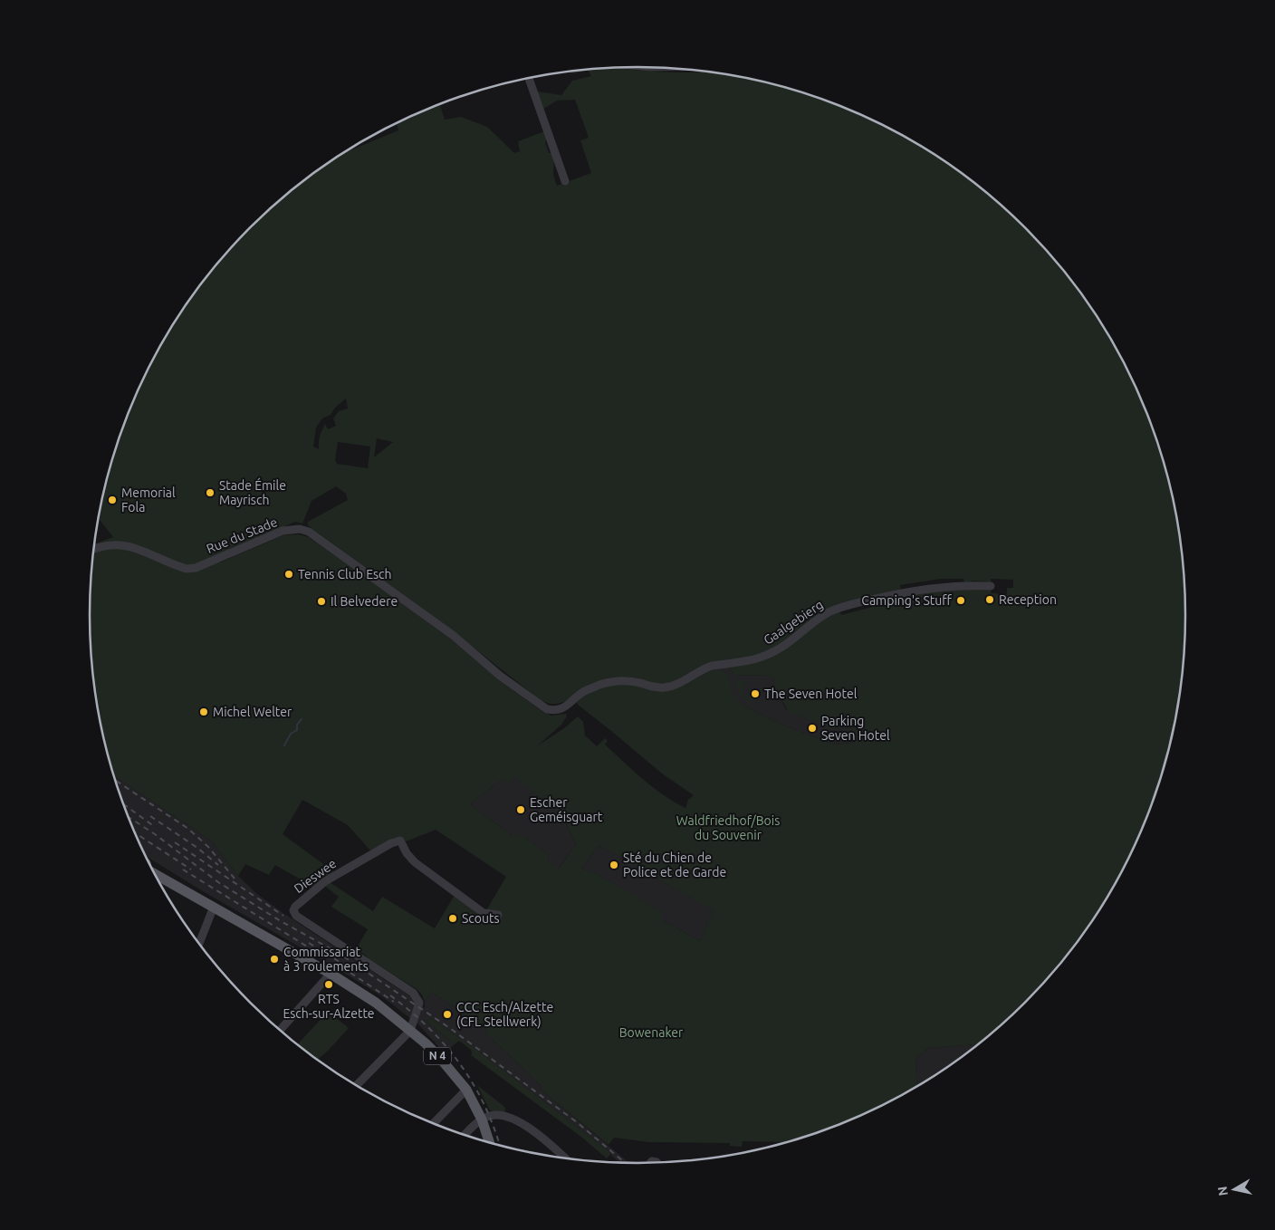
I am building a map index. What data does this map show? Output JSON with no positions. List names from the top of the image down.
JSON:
{
  "streets": {
    "main road": ["N 4"],
    "street": ["Rue du Stade", "Gaalgebierg", "Dieswee"]
  },
  "crossings": [
    ["Rue du Stade", "Gaalgebierg"],
    ["Dieswee", "N 4"]
  ],
  "parks": ["Waldfriedhof/Bois du Souvenir", "Bowenaker"],
  "places": [
    "Stade Émile Mayrisch",
    "Memorial Fola",
    "Tennis Club Esch",
    "Reception",
    "Camping's Stuff",
    "Il Belvedere",
    "The Seven Hotel",
    "Michel Welter",
    "Parking Seven Hotel",
    "Escher Geméisguart",
    "Sté du Chien de Police et de Garde",
    "Scouts",
    "Commissariat à 3 roulements",
    "RTS Esch-sur-Alzette",
    "CCC Esch/Alzette (CFL Stellwerk)"
  ],
  "north": "left"
}
